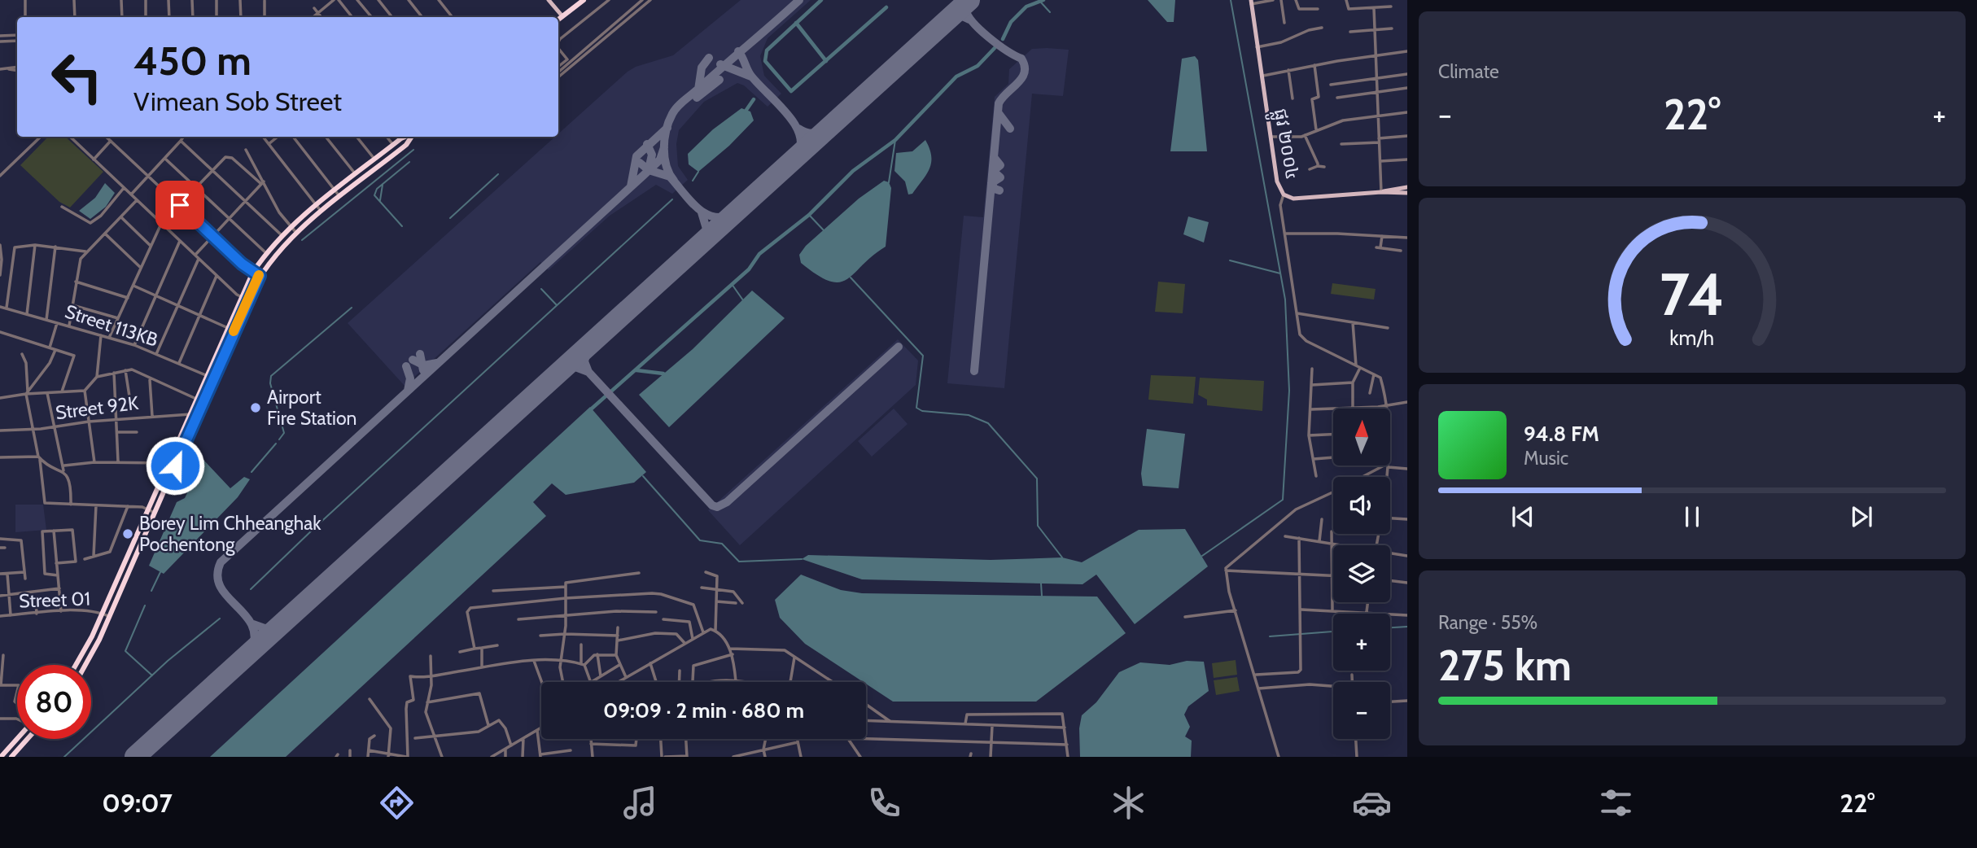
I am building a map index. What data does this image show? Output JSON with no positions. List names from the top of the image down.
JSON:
{
  "streets": {
    "main road": ["ផ្លូវ ២០០៤"],
    "street": ["Street 113KB", "Street 92K", "Street 01"]
  },
  "places": ["Airport Fire Station", "Borey Lim Chheanghak Pochentong"],
  "north": "top",
  "page": {
    "tile": [
      "Climate",
      ["Range · 55%", "275 km"]
    ],
    "turn": ["450 m", "Vimean Sob Street"],
    "heat": ["−", "22°", "+"],
    "map_buttons": ["+", "−"],
    "song": ["94.8 FM", "Music"],
    "limit": "80",
    "trip": "09:09 · 2 min · 680 m",
    "tabs": ["09:07", "22°"],
    "gauge": ["74", "km/h"]
  }
}
